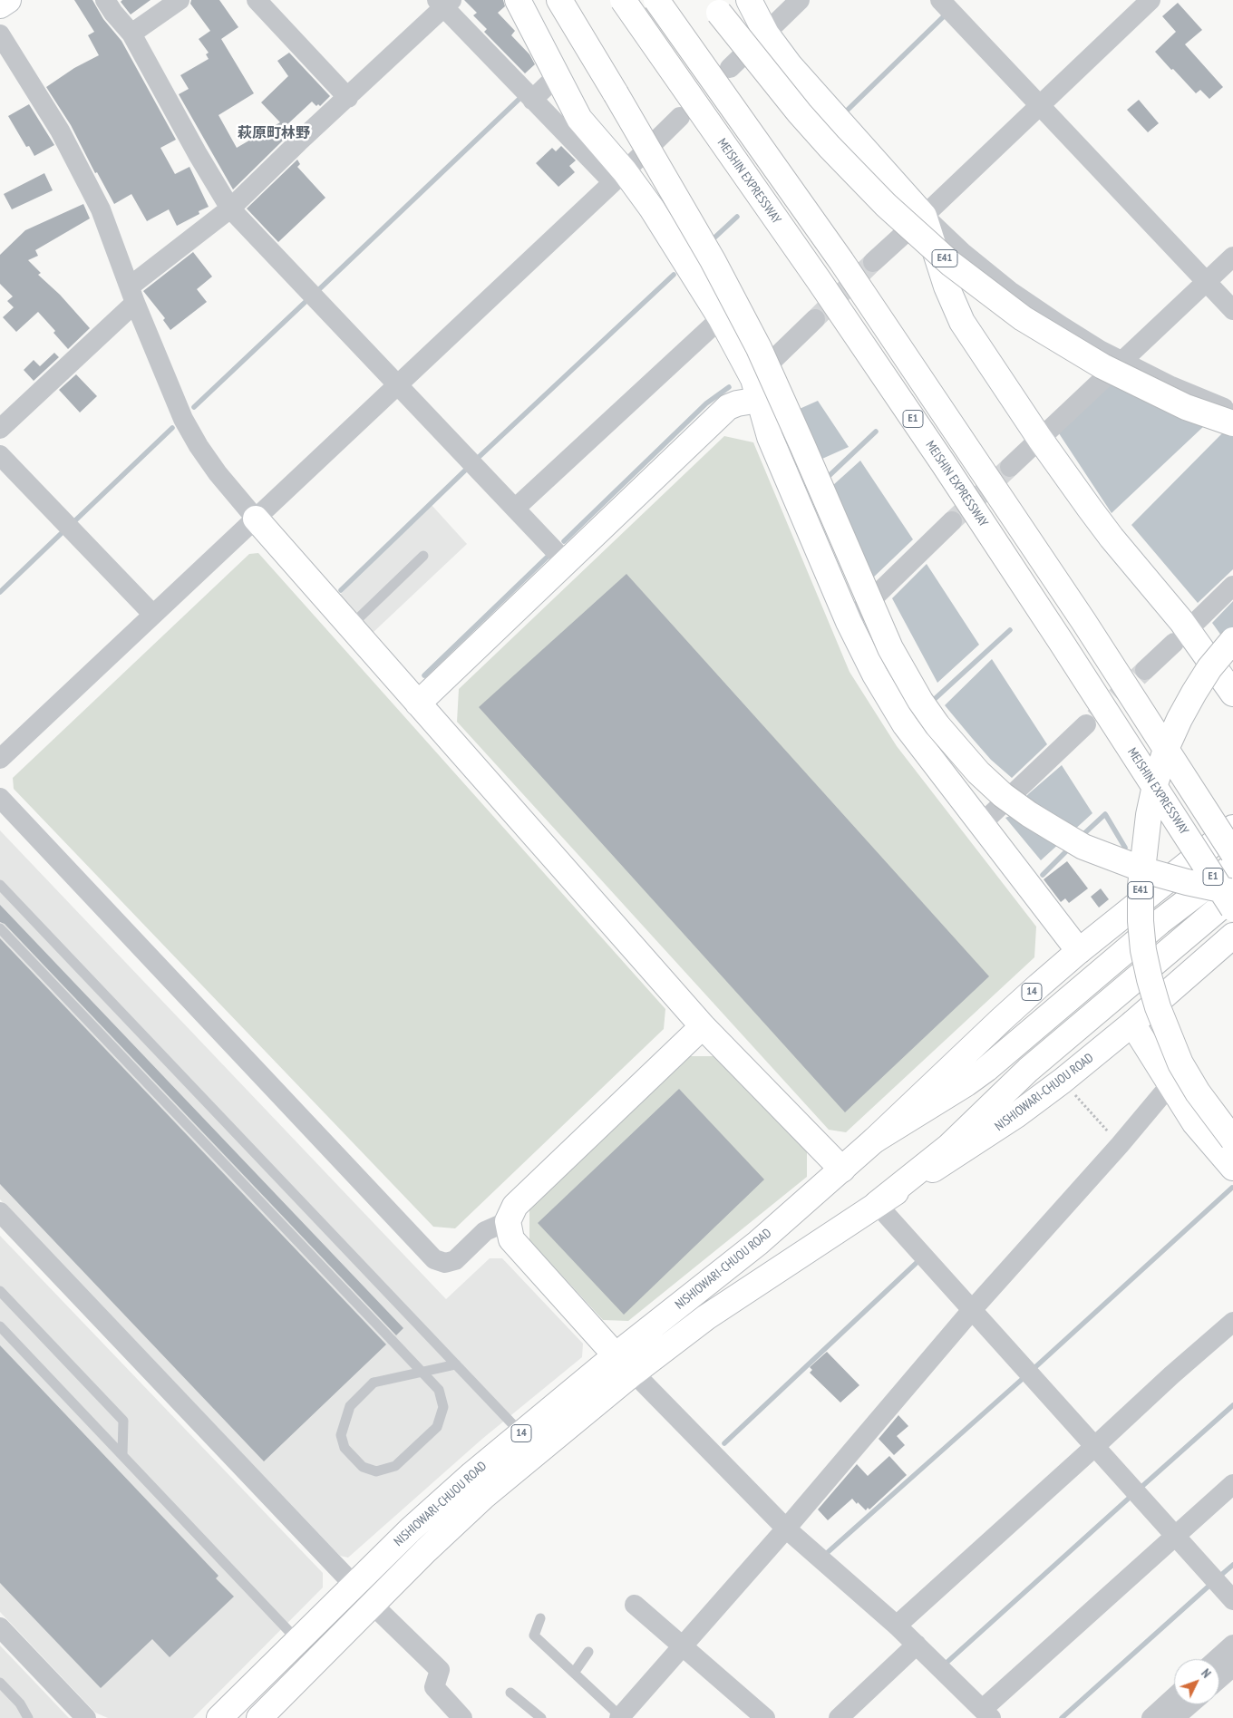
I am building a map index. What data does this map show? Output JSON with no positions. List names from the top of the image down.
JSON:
{
  "streets": {
    "main road": [
      "MEISHIN EXPRESSWAY",
      "E41",
      "E1",
      "14",
      "NISHIOWARI-CHUOU ROAD"
    ]
  },
  "districts": ["萩原町林野"],
  "north": "top right"
}
